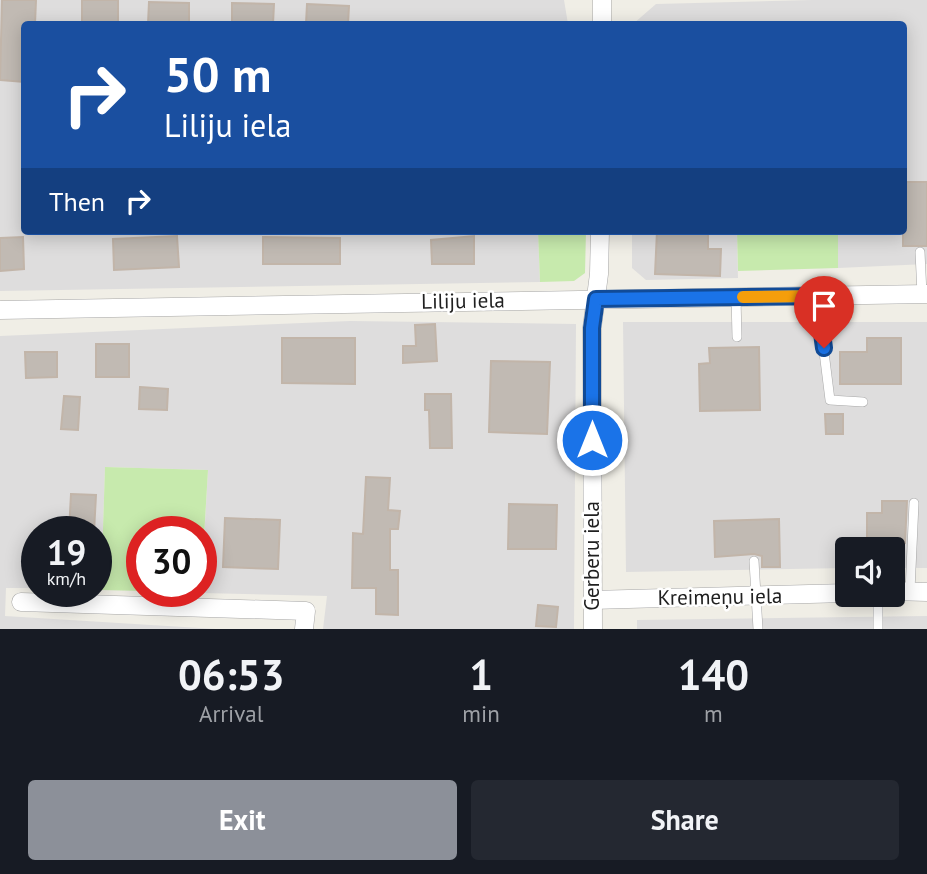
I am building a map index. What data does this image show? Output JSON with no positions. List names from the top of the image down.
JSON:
{
  "streets": {
    "street": ["Liliju iela", "Gerberu iela", "Kreimeņu iela"]
  },
  "crossings": [
    ["Liliju iela", "Gerberu iela"],
    ["Gerberu iela", "Kreimeņu iela"]
  ],
  "page": {
    "turn": ["50 m", "Liliju iela"],
    "then": "Then",
    "speed": "19 km/h",
    "limit": "30",
    "eta": [
      "06:53",
      "Arrival",
      "1",
      "min",
      "140",
      "m"
    ],
    "buttons": ["Exit", "Share"]
  }
}
